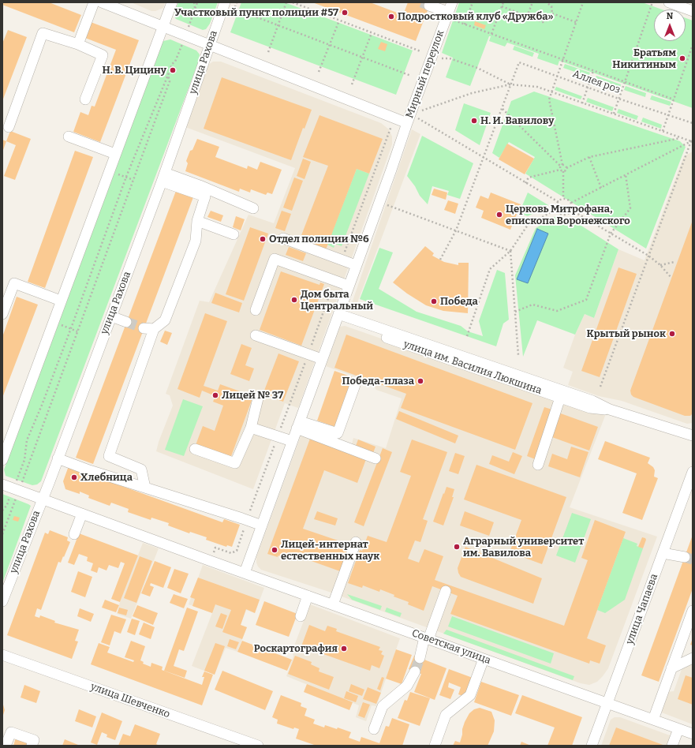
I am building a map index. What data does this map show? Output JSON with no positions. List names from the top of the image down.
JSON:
{
  "streets": {
    "street": [
      "улица Рахова",
      "Мирный переулок",
      "улица им. Василия Люкшина",
      "улица Чапаева",
      "Советская улица",
      "улица Шевченко"
    ],
    "path": ["Аллея роз"]
  },
  "crossings": [
    ["улица Рахова", "Советская улица"],
    ["Мирный переулок", "улица им. Василия Люкшина"],
    ["Мирный переулок", "Советская улица"],
    ["улица Чапаева", "Советская улица"]
  ],
  "places": [
    "Участковый пункт полиции #57",
    "Подростковый клуб «Дружба»",
    "Братьям Никитиным",
    "Н. В. Цицину",
    "Н. И. Вавилову",
    "Церковь Митрофана, епископа Воронежского",
    "Отдел полиции №6",
    "Дом быта Центральный",
    "Победа",
    "Крытый рынок",
    "Победа-плаза",
    "Лицей № 37",
    "Хлебница",
    "Аграрный университет им. Вавилова",
    "Лицей-интернат естественных наук",
    "Роскартография"
  ],
  "north": "top"
}
